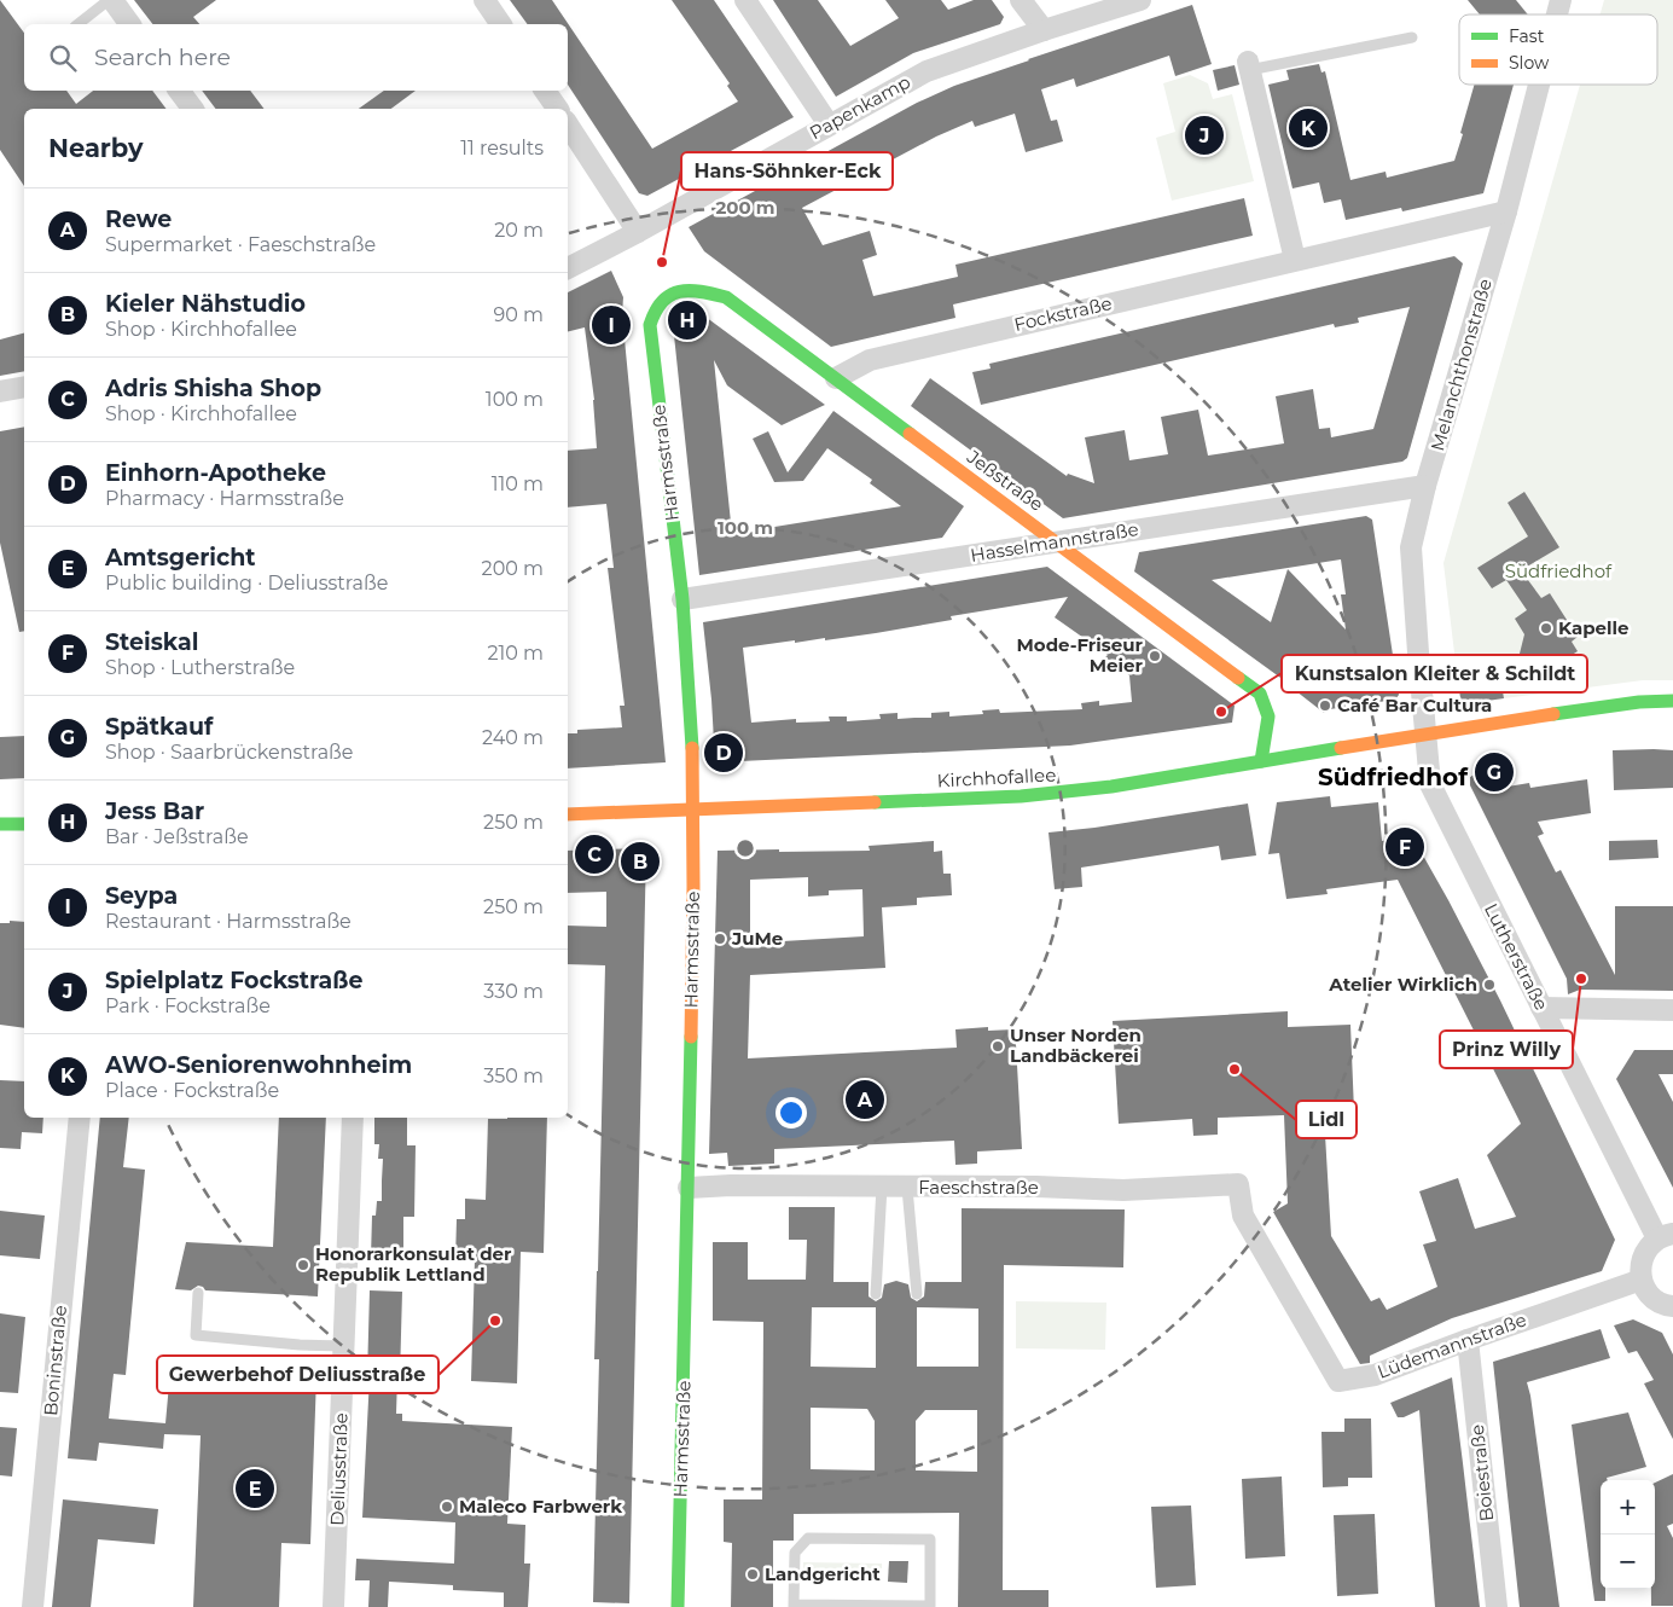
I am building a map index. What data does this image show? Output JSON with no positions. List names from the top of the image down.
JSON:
{
  "streets": {
    "street": [
      "Papenkamp",
      "Fockstraße",
      "Melanchthonstraße",
      "Harmsstraße",
      "Jeßstraße",
      "Hasselmannstraße",
      "Kirchhofallee",
      "Lutherstraße",
      "Faeschstraße",
      "Lüdemannstraße",
      "Boninstraße",
      "Deliusstraße",
      "Boiestraße"
    ]
  },
  "crossings": [
    ["Fockstraße", "Melanchthonstraße"],
    ["Fockstraße", "Jeßstraße"],
    ["Melanchthonstraße", "Hasselmannstraße"],
    ["Melanchthonstraße", "Kirchhofallee"],
    ["Melanchthonstraße", "Lutherstraße"],
    ["Harmsstraße", "Jeßstraße"],
    ["Harmsstraße", "Hasselmannstraße"],
    ["Harmsstraße", "Kirchhofallee"],
    ["Harmsstraße", "Faeschstraße"],
    ["Jeßstraße", "Hasselmannstraße"],
    ["Jeßstraße", "Kirchhofallee"],
    ["Kirchhofallee", "Lutherstraße"],
    ["Lutherstraße", "Lüdemannstraße"],
    ["Faeschstraße", "Lüdemannstraße"],
    ["Lüdemannstraße", "Boiestraße"]
  ],
  "districts": ["Südfriedhof"],
  "parks": ["Südfriedhof"],
  "places": [
    "Hans-Söhnker-Eck",
    "Kapelle",
    "Mode-Friseur Meier",
    "Café Bar Cultura",
    "Kunstsalon Kleiter & Schildt",
    "JuMe",
    "Prinz Willy",
    "Atelier Wirklich",
    "Unser Norden Landbäckerei",
    "Lidl",
    "Honorarkonsulat der Republik Lettland",
    "Gewerbehof Deliusstraße",
    "Maleco Farbwerk",
    "Landgericht"
  ],
  "legend": ["Fast", "Slow"],
  "page": {
    "search": "Search here",
    "pins": [
      "K",
      "J",
      "H",
      "I",
      "D",
      "G",
      "F",
      "C",
      "B",
      "A",
      "E"
    ],
    "heading": ["Nearby", "11 results"],
    "list": [
      {
        "mark": "A",
        "name": "Rewe",
        "note": "Supermarket · Faeschstraße",
        "value": "20 m"
      },
      {
        "mark": "B",
        "name": "Kieler Nähstudio",
        "note": "Shop · Kirchhofallee",
        "value": "90 m"
      },
      {
        "mark": "C",
        "name": "Adris Shisha Shop",
        "note": "Shop · Kirchhofallee",
        "value": "100 m"
      },
      {
        "mark": "D",
        "name": "Einhorn-Apotheke",
        "note": "Pharmacy · Harmsstraße",
        "value": "110 m"
      },
      {
        "mark": "E",
        "name": "Amtsgericht",
        "note": "Public building · Deliusstraße",
        "value": "200 m"
      },
      {
        "mark": "F",
        "name": "Steiskal",
        "note": "Shop · Lutherstraße",
        "value": "210 m"
      },
      {
        "mark": "G",
        "name": "Spätkauf",
        "note": "Shop · Saarbrückenstraße",
        "value": "240 m"
      },
      {
        "mark": "H",
        "name": "Jess Bar",
        "note": "Bar · Jeßstraße",
        "value": "250 m"
      },
      {
        "mark": "I",
        "name": "Seypa",
        "note": "Restaurant · Harmsstraße",
        "value": "250 m"
      },
      {
        "mark": "J",
        "name": "Spielplatz Fockstraße",
        "note": "Park · Fockstraße",
        "value": "330 m"
      },
      {
        "mark": "K",
        "name": "AWO-Seniorenwohnheim",
        "note": "Place · Fockstraße",
        "value": "350 m"
      }
    ],
    "map_buttons": ["+", "−"]
  },
  "rings": ["200 m", "100 m"]
}
